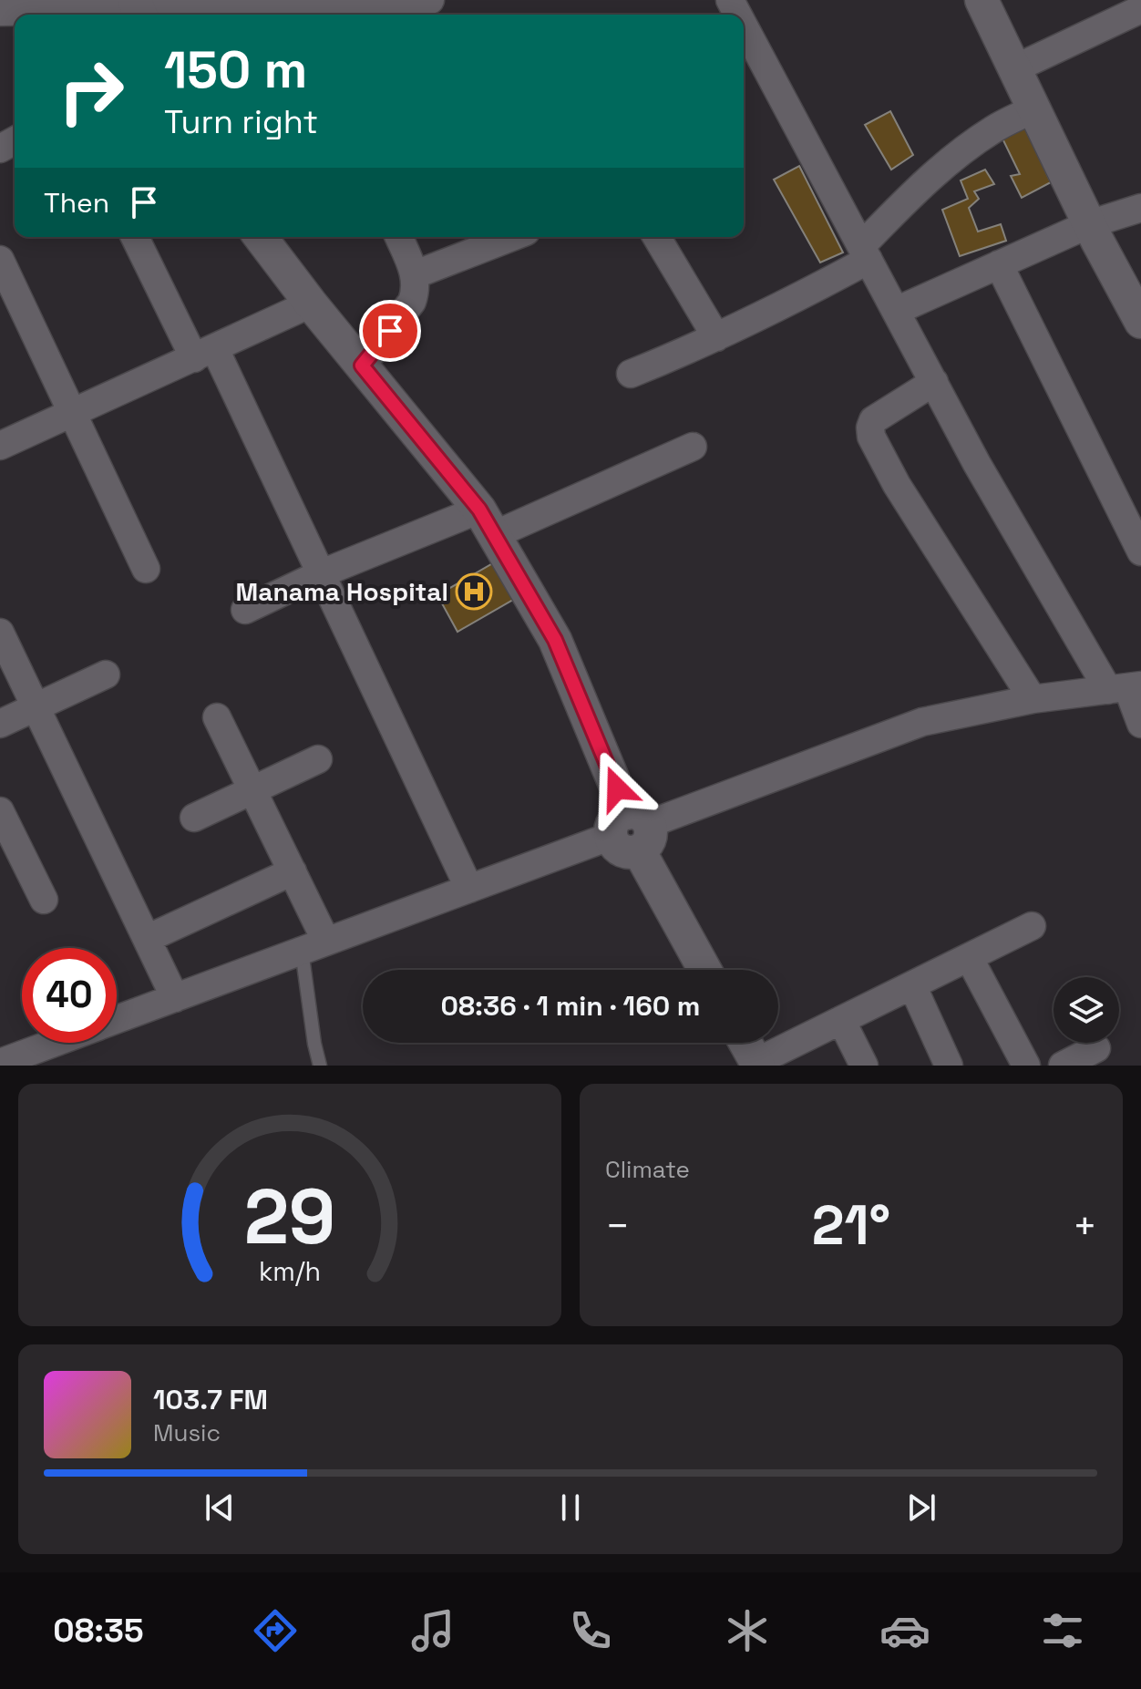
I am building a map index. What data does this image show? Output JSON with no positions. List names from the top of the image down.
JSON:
{
  "places": {
    "hospital": ["Manama Hospital"]
  },
  "page": {
    "turn": ["150 m", "Turn right"],
    "then": "Then",
    "limit": "40",
    "trip": "08:36 · 1 min · 160 m",
    "tile": "Climate",
    "heat": ["−", "21°", "+"],
    "song": ["103.7 FM", "Music"],
    "tabs": "08:35",
    "gauge": ["29", "km/h"]
  }
}
